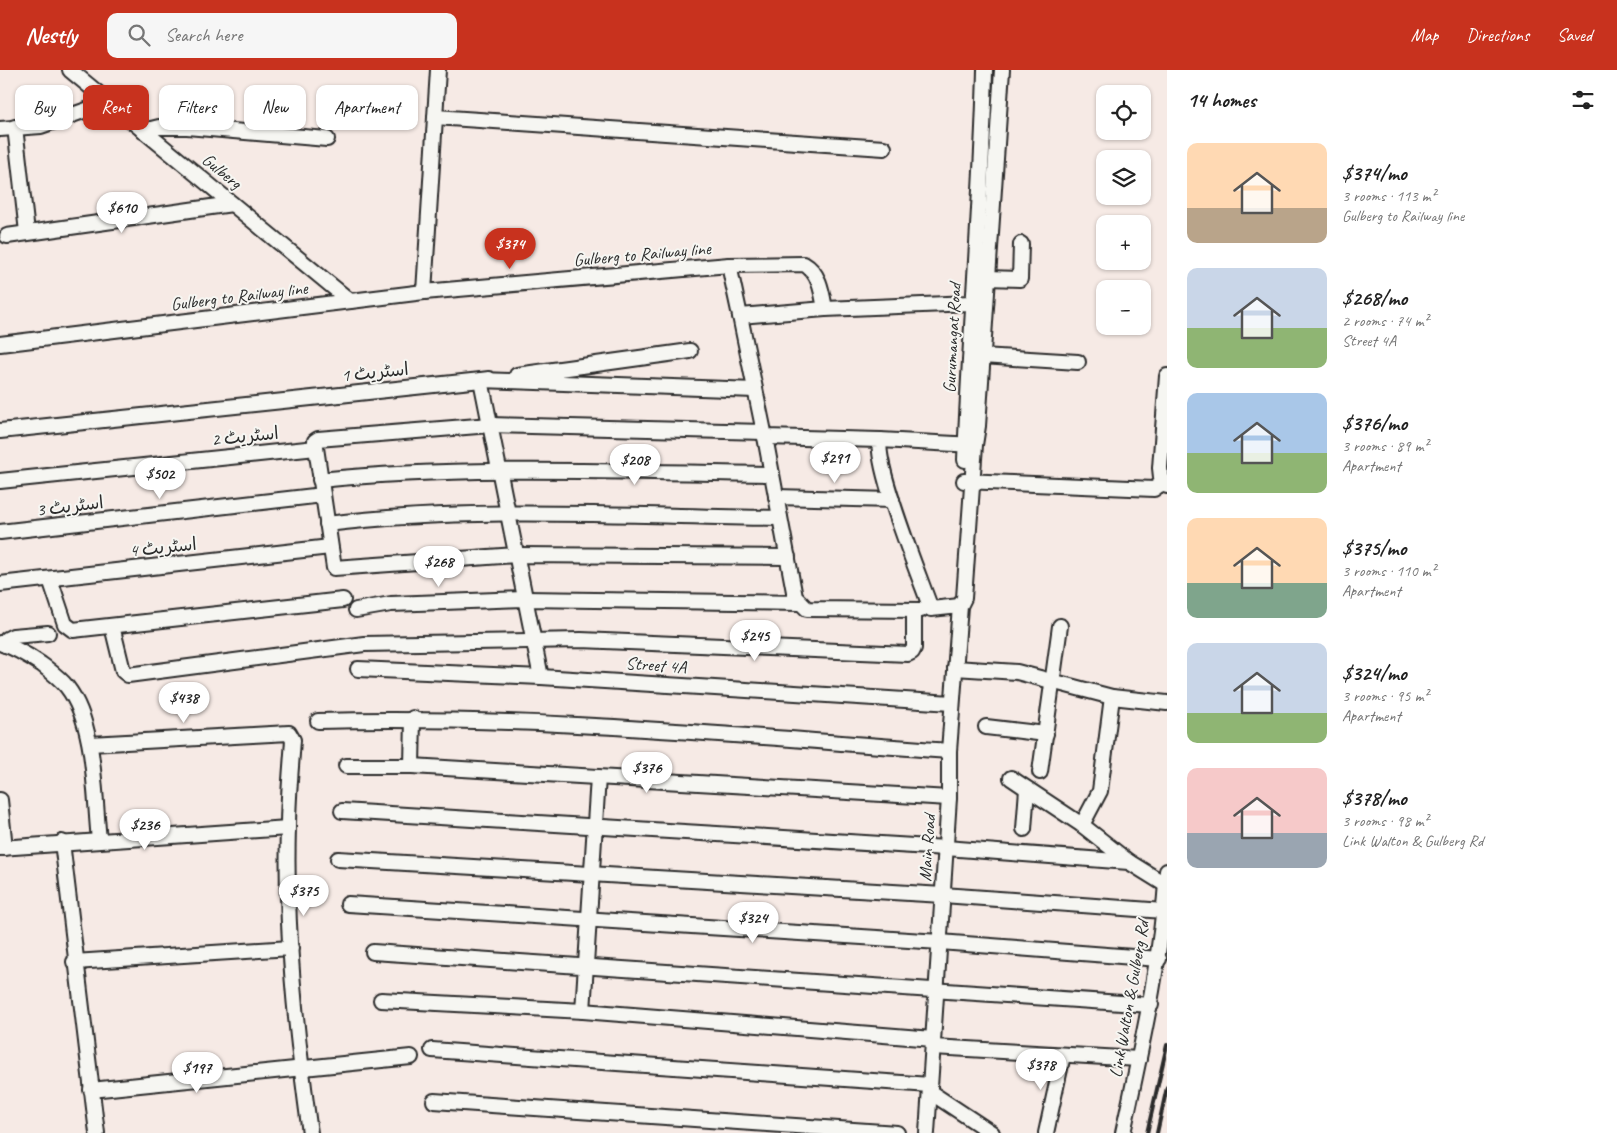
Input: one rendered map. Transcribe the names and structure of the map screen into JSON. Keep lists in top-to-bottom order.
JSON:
{
  "streets": {
    "street": [
      "Gulberg",
      "Gulberg to Railway line",
      "Gurumangat Road",
      "اسٹریٹ 1",
      "اسٹریٹ 2",
      "اسٹریٹ 3",
      "اسٹریٹ 4",
      "Street 4A",
      "Main Road",
      "Link Walton & Gulberg Rd"
    ]
  },
  "crossings": [
    ["Gulberg", "Gulberg to Railway line"],
    ["Gulberg to Railway line", "اسٹریٹ 1"],
    ["Gurumangat Road", "Main Road"],
    ["Street 4A", "Main Road"]
  ],
  "page": {
    "header": "Nestly",
    "search": "Search here",
    "nav": ["Map", "Directions", "Saved"],
    "heading": "14 homes",
    "map_buttons": ["+", "−"],
    "chip": [
      "Buy",
      "Rent",
      "Filters",
      "New",
      "Apartment"
    ],
    "list": [
      {
        "name": "$374/mo",
        "note": "3 rooms · 113 m² · Gulberg to Railway line"
      },
      {
        "name": "$268/mo",
        "note": "2 rooms · 74 m² · Street 4A"
      },
      {
        "name": "$376/mo",
        "note": "3 rooms · 89 m² · Apartment"
      },
      {
        "name": "$375/mo",
        "note": "3 rooms · 110 m² · Apartment"
      },
      {
        "name": "$324/mo",
        "note": "3 rooms · 95 m² · Apartment"
      },
      {
        "name": "$378/mo",
        "note": "3 rooms · 98 m² · Link Walton & Gulberg Rd"
      }
    ],
    "price": [
      "$610",
      "$374",
      "$291",
      "$208",
      "$502",
      "$268",
      "$245",
      "$438",
      "$376",
      "$236",
      "$375",
      "$324",
      "$378",
      "$197"
    ]
  }
}
